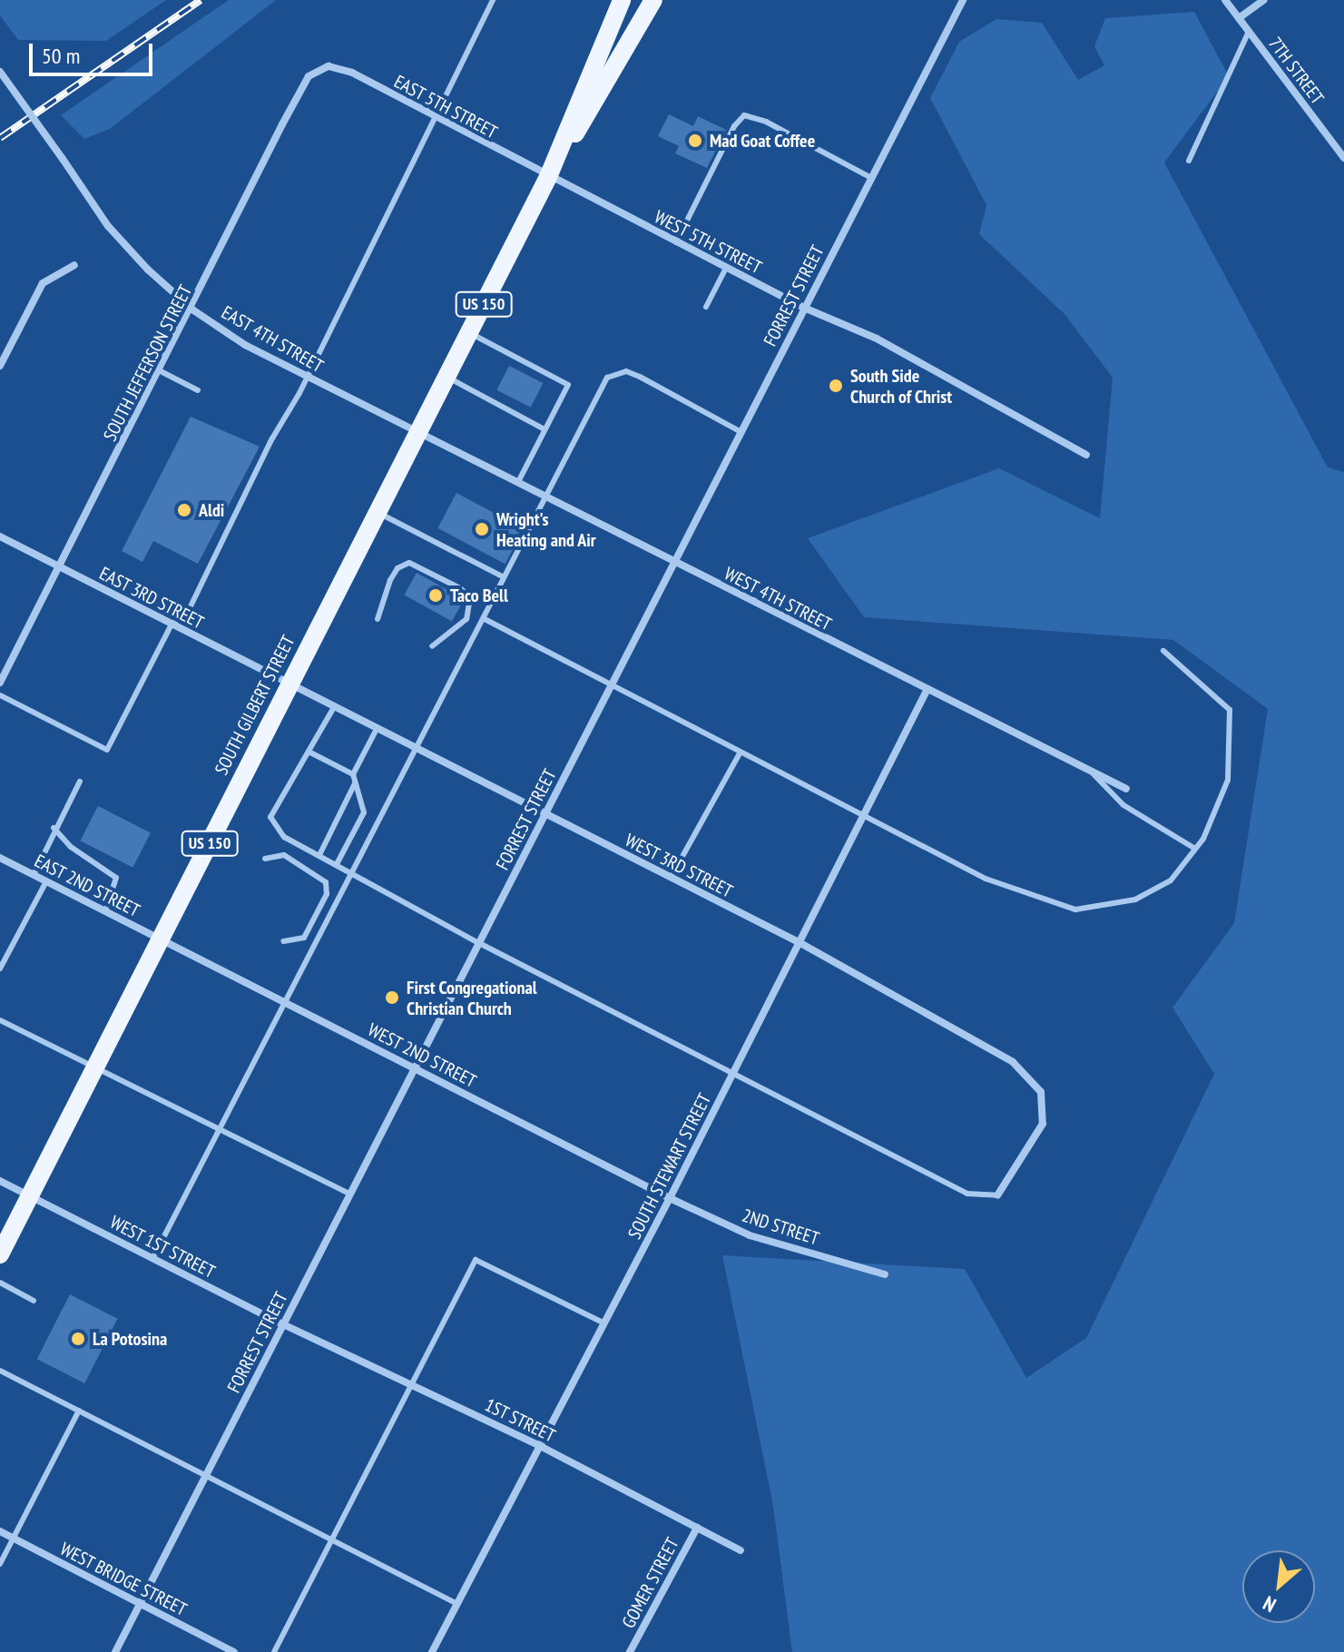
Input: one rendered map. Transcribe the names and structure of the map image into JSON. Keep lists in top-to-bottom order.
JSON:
{
  "streets": {
    "main road": ["US 150", "SOUTH GILBERT STREET"],
    "street": [
      "7TH STREET",
      "EAST 5TH STREET",
      "WEST 5TH STREET",
      "FORREST STREET",
      "EAST 4TH STREET",
      "SOUTH JEFFERSON STREET",
      "EAST 3RD STREET",
      "WEST 4TH STREET",
      "WEST 3RD STREET",
      "EAST 2ND STREET",
      "WEST 2ND STREET",
      "SOUTH STEWART STREET",
      "2ND STREET",
      "WEST 1ST STREET",
      "1ST STREET",
      "WEST BRIDGE STREET",
      "GOMER STREET"
    ]
  },
  "crossings": [
    ["EAST 5TH STREET", "WEST 5TH STREET"],
    ["EAST 5TH STREET", "SOUTH JEFFERSON STREET"],
    ["EAST 5TH STREET", "SOUTH GILBERT STREET"],
    ["WEST 5TH STREET", "FORREST STREET"],
    ["WEST 5TH STREET", "SOUTH GILBERT STREET"],
    ["FORREST STREET", "WEST 4TH STREET"],
    ["FORREST STREET", "WEST 3RD STREET"],
    ["FORREST STREET", "WEST 2ND STREET"],
    ["FORREST STREET", "WEST 1ST STREET"],
    ["FORREST STREET", "1ST STREET"],
    ["FORREST STREET", "WEST BRIDGE STREET"],
    ["EAST 4TH STREET", "SOUTH JEFFERSON STREET"],
    ["EAST 4TH STREET", "WEST 4TH STREET"],
    ["EAST 4TH STREET", "SOUTH GILBERT STREET"],
    ["SOUTH JEFFERSON STREET", "EAST 3RD STREET"],
    ["EAST 3RD STREET", "SOUTH GILBERT STREET"],
    ["EAST 3RD STREET", "WEST 3RD STREET"],
    ["WEST 4TH STREET", "SOUTH GILBERT STREET"],
    ["WEST 4TH STREET", "SOUTH STEWART STREET"],
    ["SOUTH GILBERT STREET", "WEST 3RD STREET"],
    ["SOUTH GILBERT STREET", "EAST 2ND STREET"],
    ["SOUTH GILBERT STREET", "WEST 2ND STREET"],
    ["SOUTH GILBERT STREET", "WEST 1ST STREET"],
    ["WEST 3RD STREET", "SOUTH STEWART STREET"],
    ["EAST 2ND STREET", "WEST 2ND STREET"],
    ["WEST 2ND STREET", "SOUTH STEWART STREET"],
    ["WEST 2ND STREET", "2ND STREET"],
    ["SOUTH STEWART STREET", "2ND STREET"],
    ["SOUTH STEWART STREET", "1ST STREET"],
    ["WEST 1ST STREET", "1ST STREET"],
    ["1ST STREET", "GOMER STREET"]
  ],
  "places": [
    "Mad Goat Coffee",
    "South Side Church of Christ",
    "Aldi",
    "Wright's Heating and Air",
    "Taco Bell",
    "First Congregational Christian Church",
    "La Potosina"
  ],
  "scale_bar": "50 m",
  "north": "bottom left"
}
